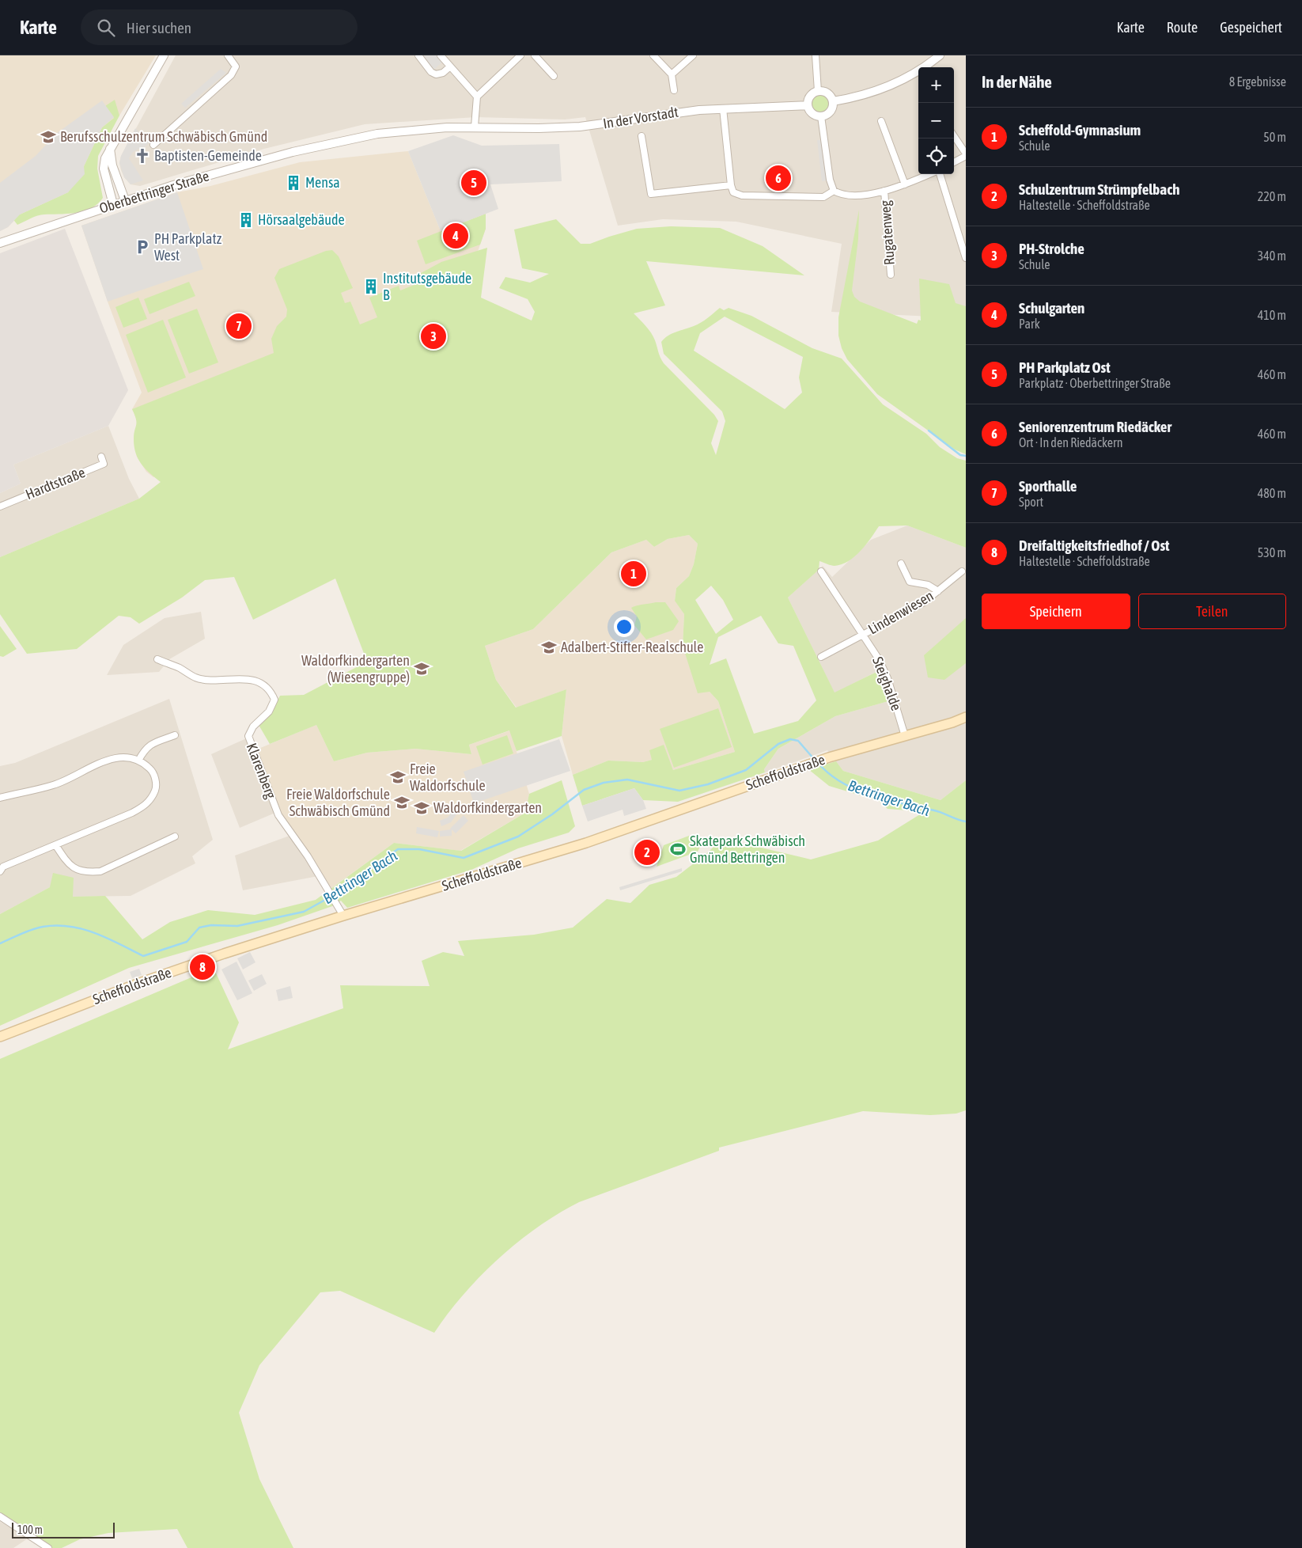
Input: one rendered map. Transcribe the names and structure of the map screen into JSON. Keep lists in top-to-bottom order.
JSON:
{
  "streets": {
    "main road": ["Scheffoldstraße"],
    "street": [
      "In der Vorstadt",
      "Oberbettringer Straße",
      "Rugatenweg",
      "Hardtstraße",
      "Lindenwiesen",
      "Steighalde",
      "Klarenberg"
    ]
  },
  "crossings": [
    ["In der Vorstadt", "Oberbettringer Straße"],
    ["Lindenwiesen", "Steighalde"],
    ["Steighalde", "Scheffoldstraße"],
    ["Klarenberg", "Scheffoldstraße"]
  ],
  "water": ["Bettringer Bach"],
  "places": {
    "school or university": [
      "Berufsschulzentrum Schwäbisch Gmünd",
      "Adalbert-Stifter-Realschule",
      "Waldorfkindergarten (Wiesengruppe)",
      "Freie Waldorfschule",
      "Freie Waldorfschule Schwäbisch Gmünd",
      "Waldorfkindergarten"
    ],
    "church": ["Baptisten-Gemeinde"],
    "building": ["Mensa", "Hörsaalgebäude", "Institutsgebäude B"],
    "parking": ["PH Parkplatz West"],
    "sports": ["Skatepark Schwäbisch Gmünd Bettringen"]
  },
  "scale_bar": "100 m",
  "page": {
    "header": "Karte",
    "search": "Hier suchen",
    "nav": ["Karte", "Route", "Gespeichert"],
    "heading": ["In der Nähe", "8 Ergebnisse"],
    "map_buttons": ["+", "−"],
    "list": [
      {
        "mark": "1",
        "name": "Scheffold-Gymnasium",
        "note": "Schule",
        "value": "50 m"
      },
      {
        "mark": "2",
        "name": "Schulzentrum Strümpfelbach",
        "note": "Haltestelle · Scheffoldstraße",
        "value": "220 m"
      },
      {
        "mark": "3",
        "name": "PH-Strolche",
        "note": "Schule",
        "value": "340 m"
      },
      {
        "mark": "4",
        "name": "Schulgarten",
        "note": "Park",
        "value": "410 m"
      },
      {
        "mark": "5",
        "name": "PH Parkplatz Ost",
        "note": "Parkplatz · Oberbettringer Straße",
        "value": "460 m"
      },
      {
        "mark": "6",
        "name": "Seniorenzentrum Riedäcker",
        "note": "Ort · In den Riedäckern",
        "value": "460 m"
      },
      {
        "mark": "7",
        "name": "Sporthalle",
        "note": "Sport",
        "value": "480 m"
      },
      {
        "mark": "8",
        "name": "Dreifaltigkeitsfriedhof / Ost",
        "note": "Haltestelle · Scheffoldstraße",
        "value": "530 m"
      }
    ],
    "pins": [
      "6",
      "5",
      "4",
      "7",
      "3",
      "1",
      "2",
      "8"
    ],
    "buttons": ["Speichern", "Teilen"],
    "scale": "100 m"
  }
}
